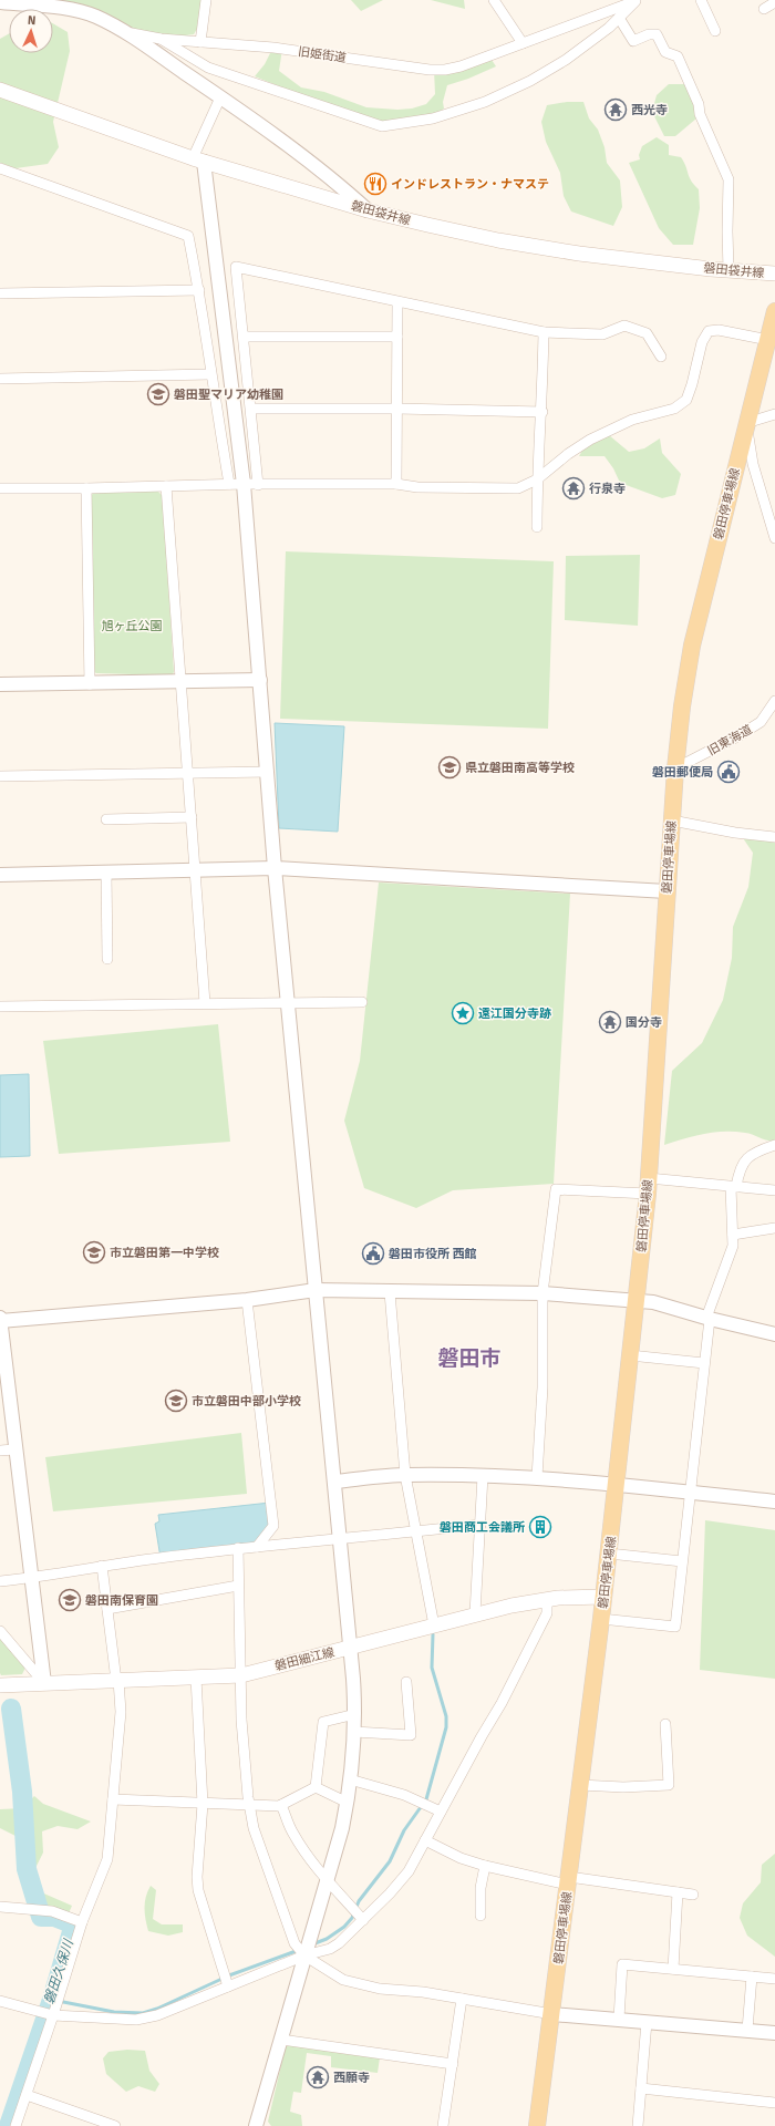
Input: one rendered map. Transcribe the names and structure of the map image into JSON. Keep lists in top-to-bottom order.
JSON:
{
  "streets": {
    "main road": ["磐田袋井線", "磐田停車場線", "磐田細江線"],
    "street": ["旧姫街道", "旧東海道"]
  },
  "crossings": [
    ["磐田停車場線", "旧東海道"],
    ["磐田停車場線", "磐田細江線"]
  ],
  "districts": ["磐田市"],
  "water": ["磐田久保川"],
  "parks": ["旭ヶ丘公園"],
  "places": {
    "temple": [
      "西光寺",
      "行泉寺",
      "国分寺",
      "西願寺"
    ],
    "restaurant": ["インドレストラン・ナマステ"],
    "school or university": [
      "磐田聖マリア幼稚園",
      "県立磐田南高等学校",
      "市立磐田第一中学校",
      "市立磐田中部小学校",
      "磐田南保育園"
    ],
    "public building": ["磐田郵便局", "磐田市役所 西館"],
    "place": ["遠江国分寺跡"],
    "building": ["磐田商工会議所"]
  },
  "north": "top"
}
